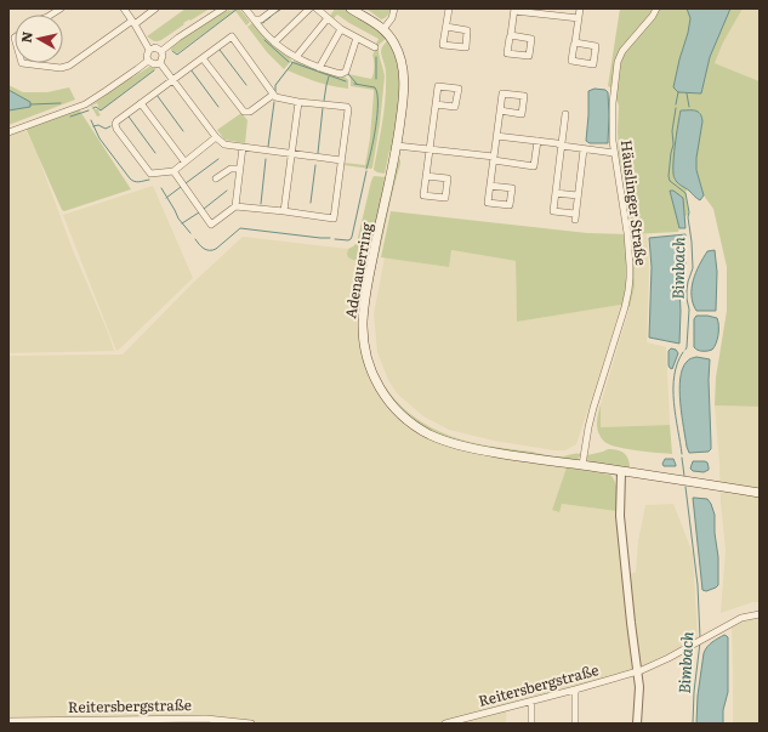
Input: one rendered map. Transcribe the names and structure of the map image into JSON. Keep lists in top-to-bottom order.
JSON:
{
  "streets": {
    "main road": ["Adenauerring"],
    "street": ["Häuslinger Straße", "Reitersbergstraße"]
  },
  "crossings": [
    ["Häuslinger Straße", "Adenauerring"]
  ],
  "water": ["Bimbach"],
  "north": "left"
}
